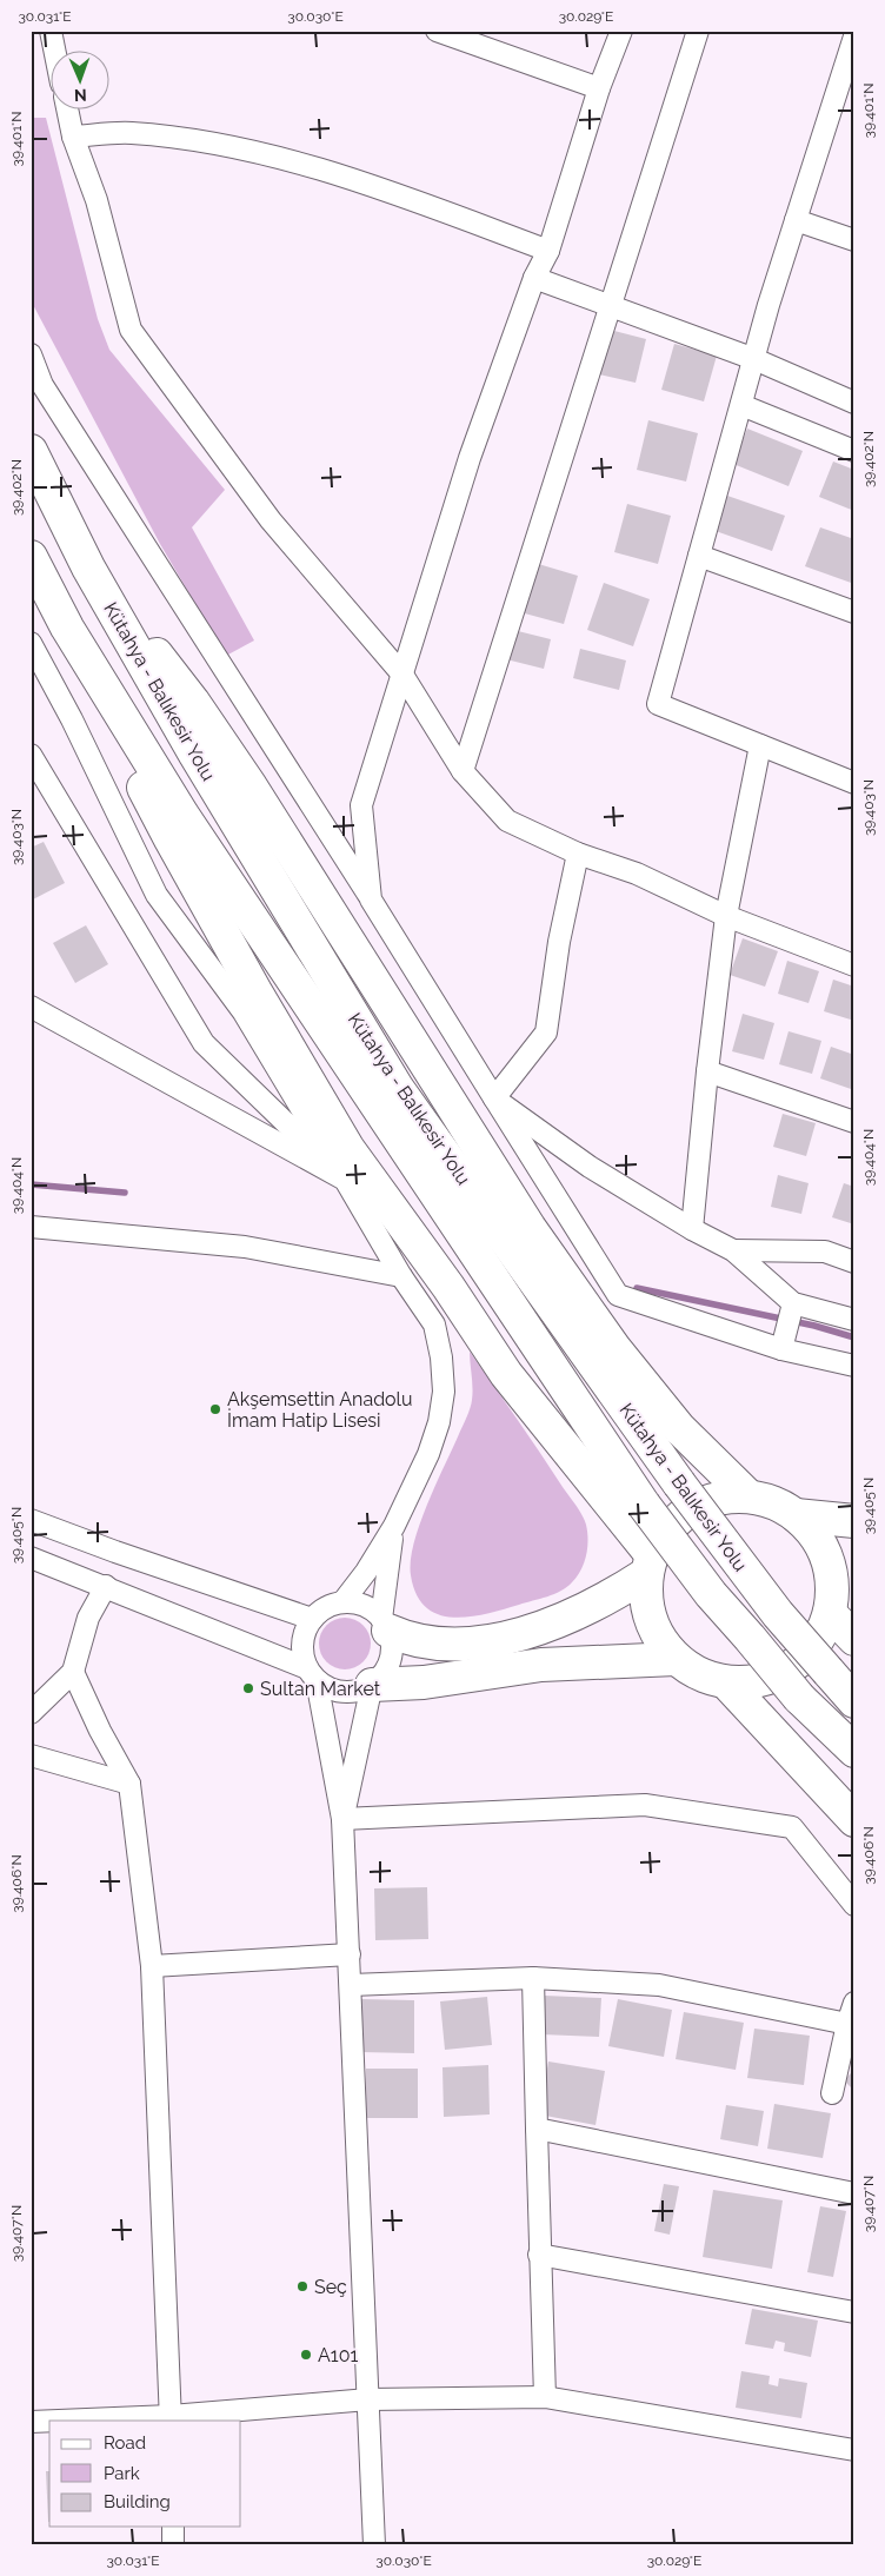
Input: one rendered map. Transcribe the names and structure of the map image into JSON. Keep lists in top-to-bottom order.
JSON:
{
  "streets": {
    "highway": ["Kütahya - Balıkesir Yolu"]
  },
  "places": [
    "Akşemsettin Anadolu İmam Hatip Lisesi",
    "Sultan Market",
    "Seç",
    "A101"
  ],
  "legend": ["Road", "Park", "Building"],
  "north": "bottom",
  "coordinates": [
    "30.031°E",
    "30.030°E",
    "30.029°E",
    "39.401°N",
    "39.402°N",
    "39.403°N",
    "39.404°N",
    "39.405°N",
    "39.406°N",
    "39.407°N"
  ]
}
